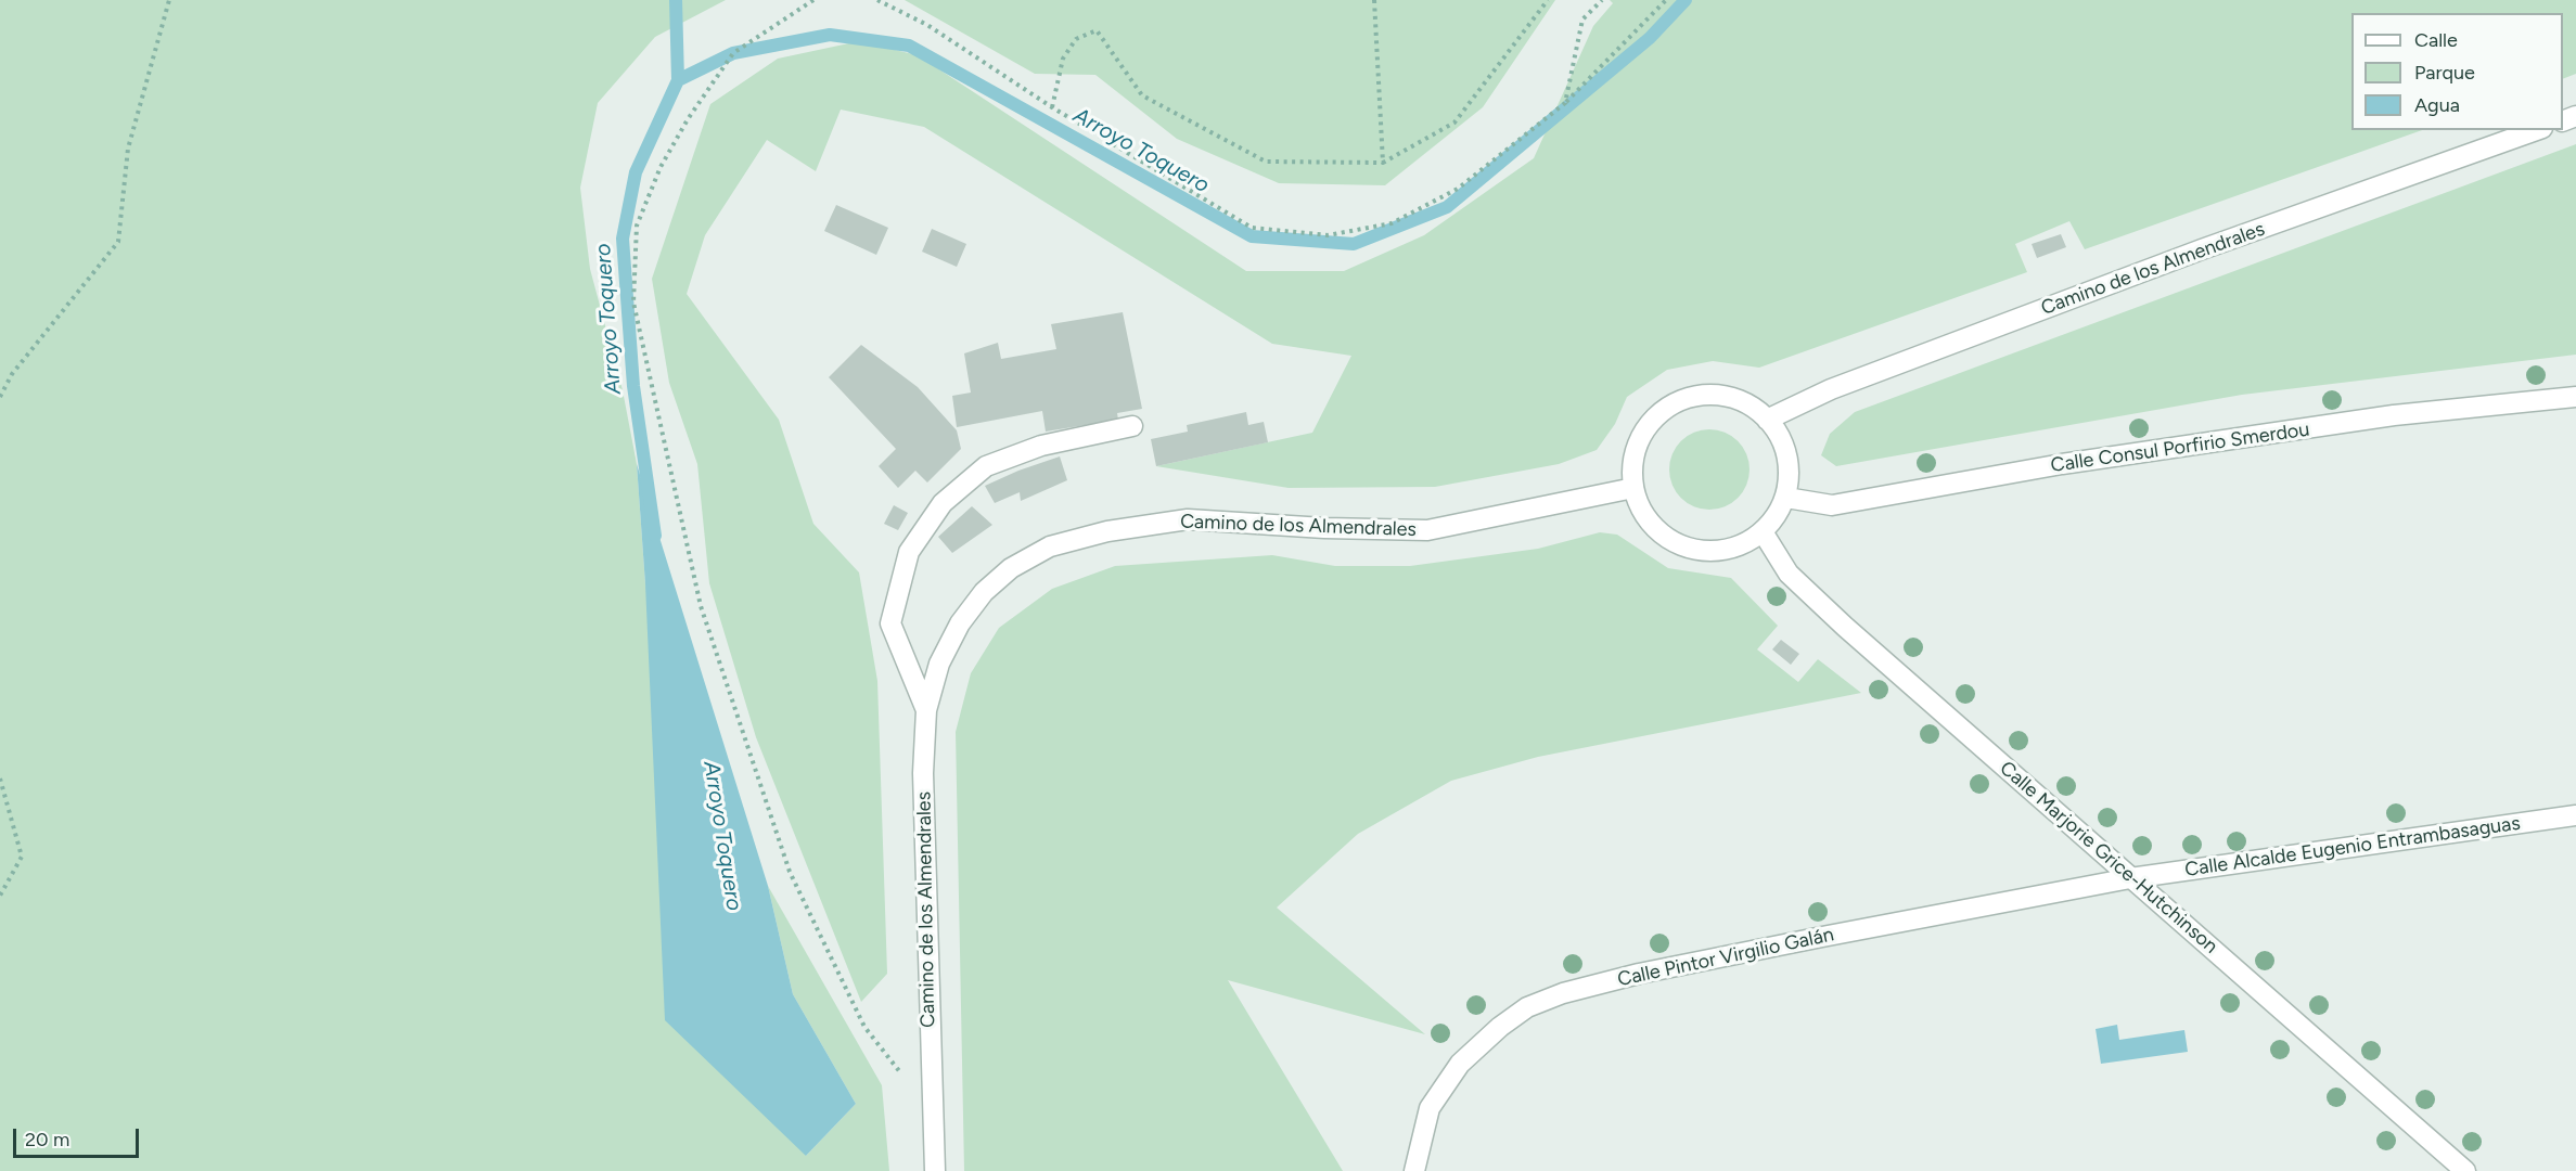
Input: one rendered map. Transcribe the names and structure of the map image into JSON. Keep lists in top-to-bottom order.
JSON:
{
  "streets": {
    "street": [
      "Camino de los Almendrales",
      "Calle Consul Porfirio Smerdou",
      "Calle Alcalde Eugenio Entrambasaguas",
      "Calle Marjorie Grice-Hutchinson",
      "Calle Pintor Virgilio Galán"
    ]
  },
  "crossings": [
    ["Camino de los Almendrales", "Calle Consul Porfirio Smerdou"],
    ["Camino de los Almendrales", "Calle Marjorie Grice-Hutchinson"],
    ["Calle Consul Porfirio Smerdou", "Calle Marjorie Grice-Hutchinson"],
    ["Calle Alcalde Eugenio Entrambasaguas", "Calle Marjorie Grice-Hutchinson"],
    ["Calle Alcalde Eugenio Entrambasaguas", "Calle Pintor Virgilio Galán"],
    ["Calle Marjorie Grice-Hutchinson", "Calle Pintor Virgilio Galán"]
  ],
  "water": ["Arroyo Toquero"],
  "legend": ["Calle", "Parque", "Agua"],
  "scale_bar": "20 m"
}
